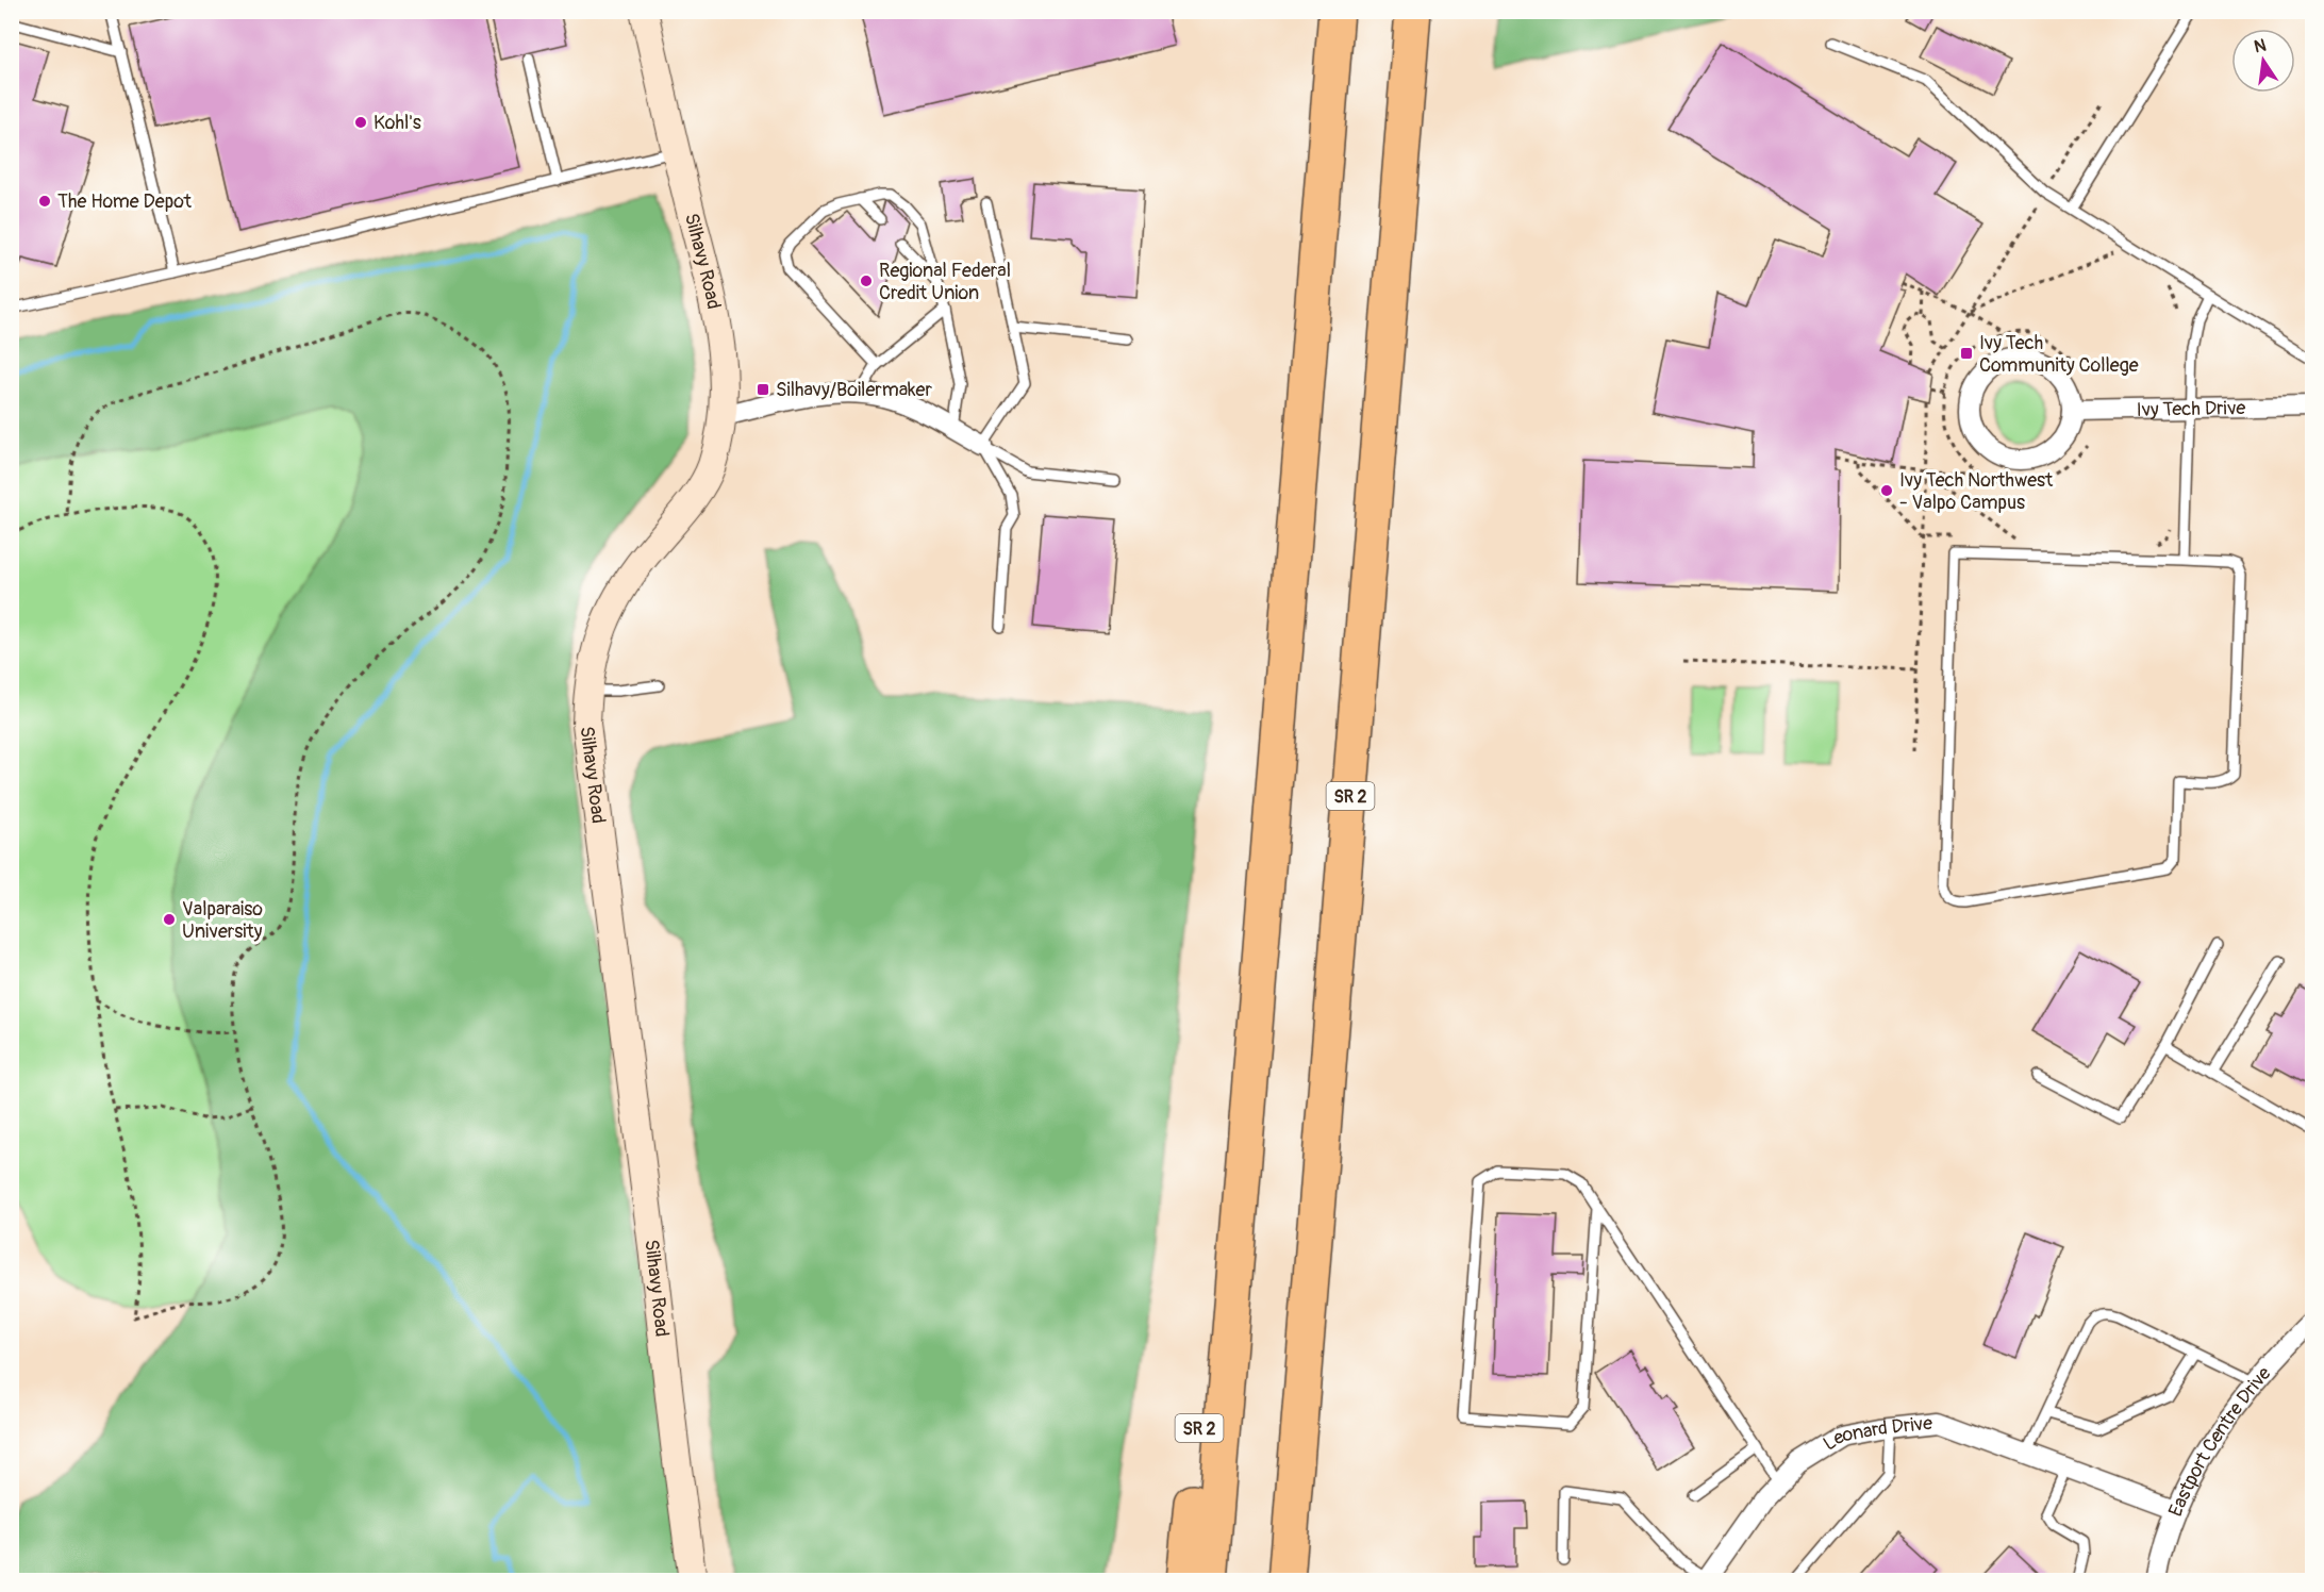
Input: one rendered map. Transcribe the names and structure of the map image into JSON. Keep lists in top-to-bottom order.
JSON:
{
  "streets": {
    "highway": ["SR 2"],
    "street": [
      "Silhavy Road",
      "Ivy Tech Drive",
      "Leonard Drive",
      "Eastport Centre Drive"
    ]
  },
  "crossings": [
    ["Leonard Drive", "Eastport Centre Drive"]
  ],
  "places": {
    "other": [
      "Kohl's",
      "The Home Depot",
      "Regional Federal Credit Union",
      "Ivy Tech Northwest - Valpo Campus",
      "Valparaiso University"
    ],
    "transit": ["Ivy Tech Community College", "Silhavy/Boilermaker"]
  },
  "north": "top"
}
